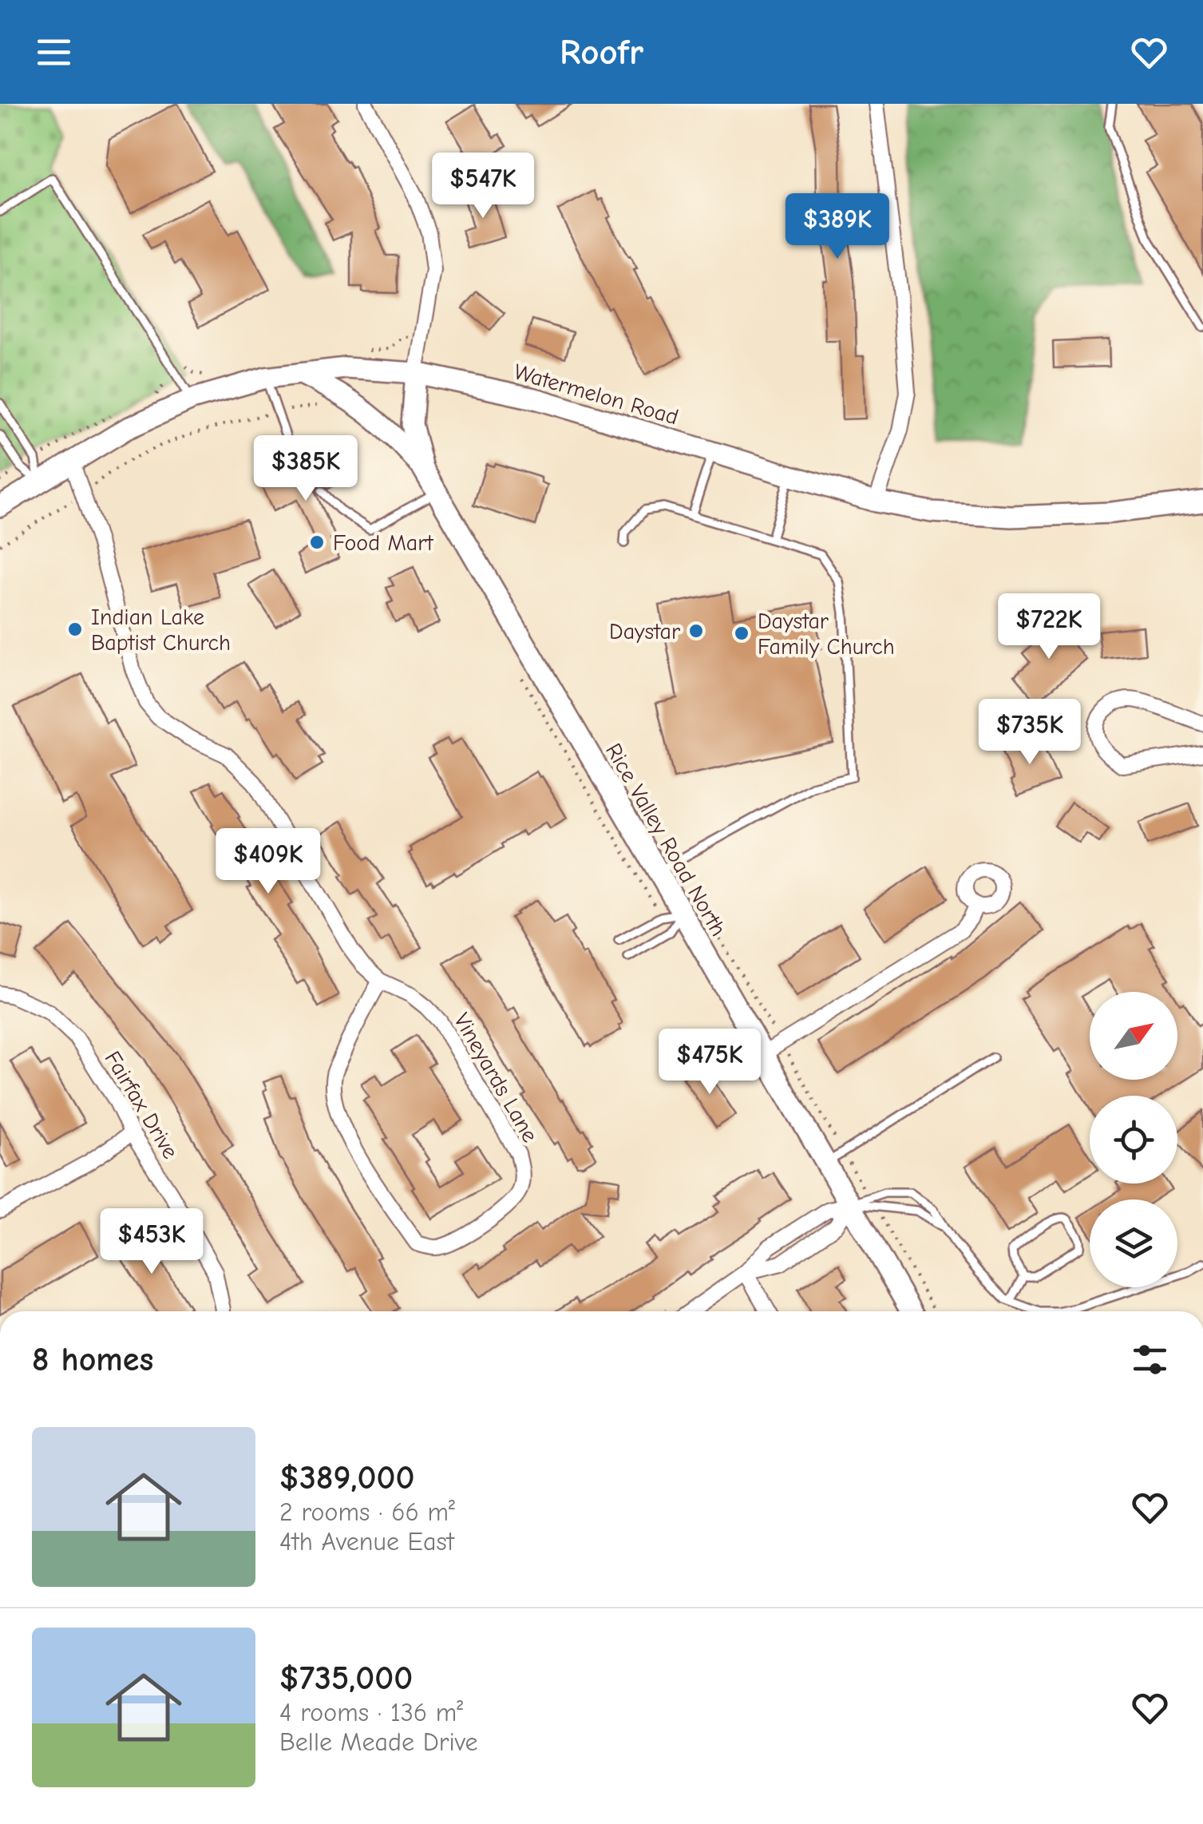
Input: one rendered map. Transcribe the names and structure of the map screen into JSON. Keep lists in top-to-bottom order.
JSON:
{
  "streets": {
    "main road": ["Watermelon Road", "Rice Valley Road North"],
    "street": ["Vineyards Lane", "Fairfax Drive"]
  },
  "crossings": [
    ["Watermelon Road", "Rice Valley Road North"],
    ["Watermelon Road", "Vineyards Lane"]
  ],
  "places": [
    "Food Mart",
    "Indian Lake Baptist Church",
    "Daystar",
    "Daystar Family Church"
  ],
  "north": "top right",
  "page": {
    "header": "Roofr",
    "price": [
      "$547K",
      "$389K",
      "$385K",
      "$722K",
      "$735K",
      "$409K",
      "$475K",
      "$453K"
    ],
    "heading": "8 homes",
    "list": [
      {
        "name": "$389,000",
        "note": "2 rooms · 66 m² · 4th Avenue East"
      },
      {
        "name": "$735,000",
        "note": "4 rooms · 136 m² · Belle Meade Drive"
      }
    ]
  }
}
